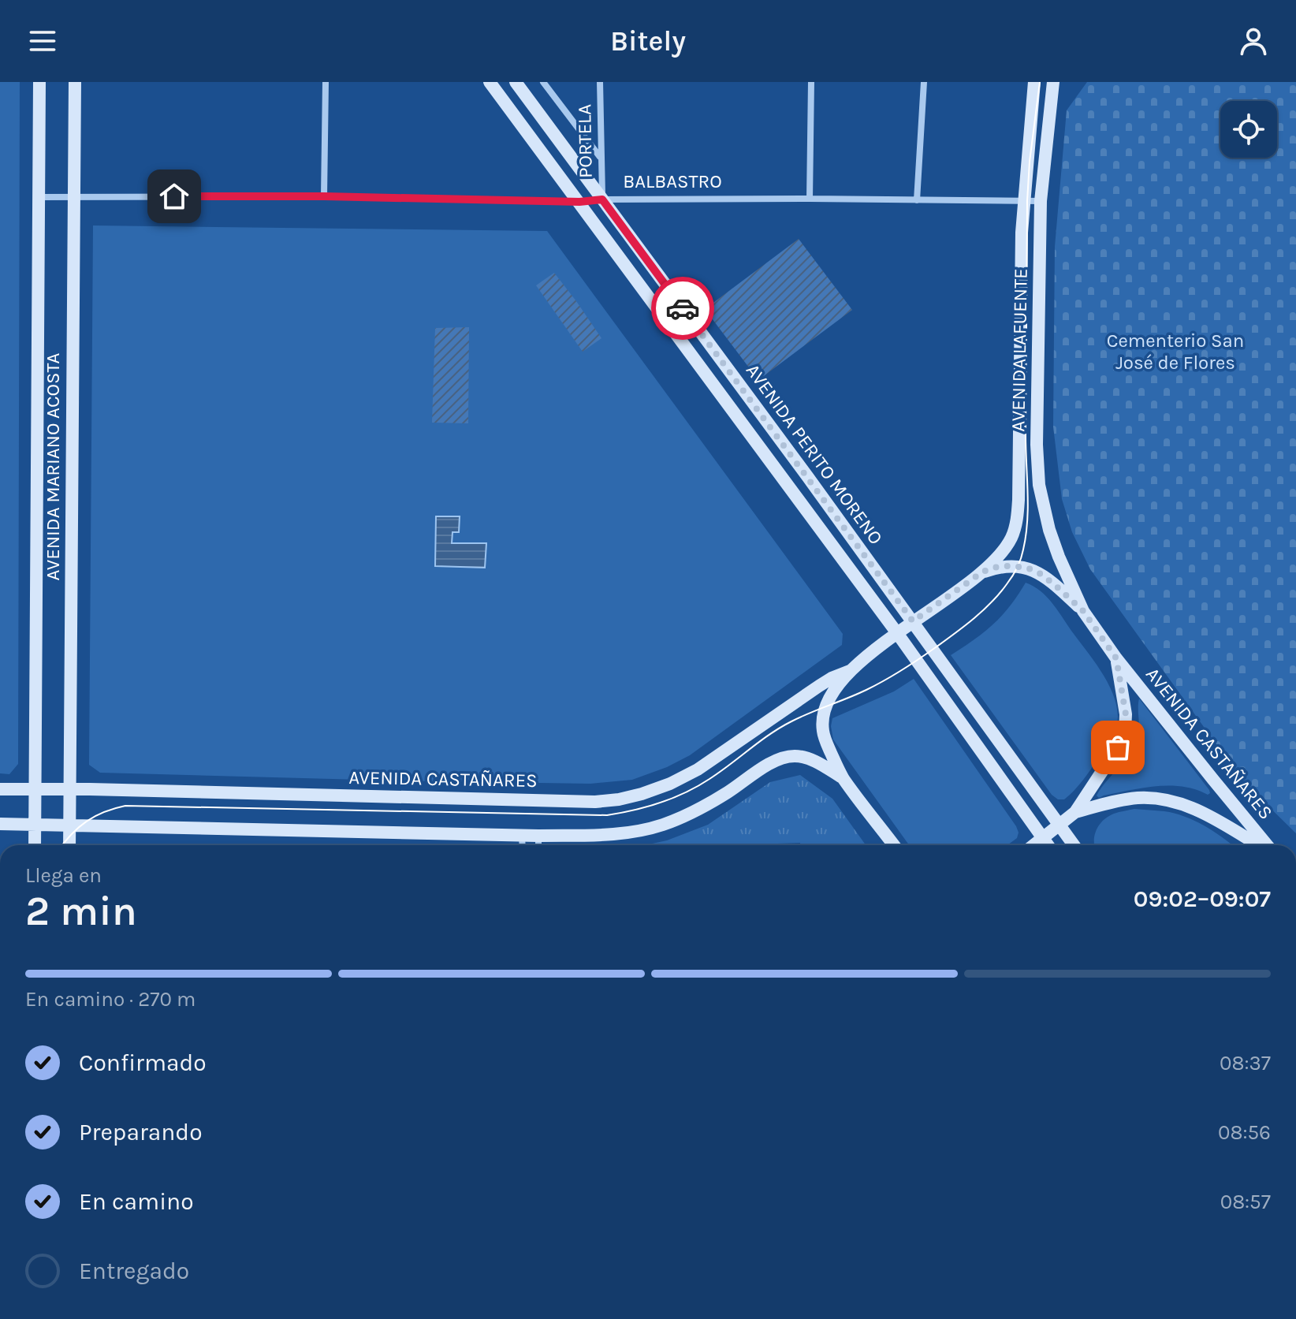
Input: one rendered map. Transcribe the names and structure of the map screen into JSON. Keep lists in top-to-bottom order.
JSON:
{
  "streets": {
    "main road": [
      "AVENIDA LAFUENTE",
      "AVENIDA PERITO MORENO",
      "AVENIDA MARIANO ACOSTA",
      "AVENIDA CASTAÑARES"
    ],
    "street": ["PORTELA", "BALBASTRO"]
  },
  "crossings": [
    ["PORTELA", "BALBASTRO"],
    ["PORTELA", "AVENIDA PERITO MORENO"],
    ["BALBASTRO", "AVENIDA LAFUENTE"],
    ["BALBASTRO", "AVENIDA PERITO MORENO"],
    ["BALBASTRO", "AVENIDA MARIANO ACOSTA"],
    ["AVENIDA LAFUENTE", "AVENIDA PERITO MORENO"],
    ["AVENIDA LAFUENTE", "AVENIDA CASTAÑARES"],
    ["AVENIDA MARIANO ACOSTA", "AVENIDA CASTAÑARES"]
  ],
  "parks": ["Cementerio San José de Flores"],
  "page": {
    "header": "Bitely",
    "heading": ["2 min", "Llega en", "09:02–09:07"],
    "bar": "En camino · 270 m",
    "list": [
      ["Confirmado", "08:37"],
      ["Preparando", "08:56"],
      ["En camino", "08:57"],
      "Entregado"
    ]
  }
}
